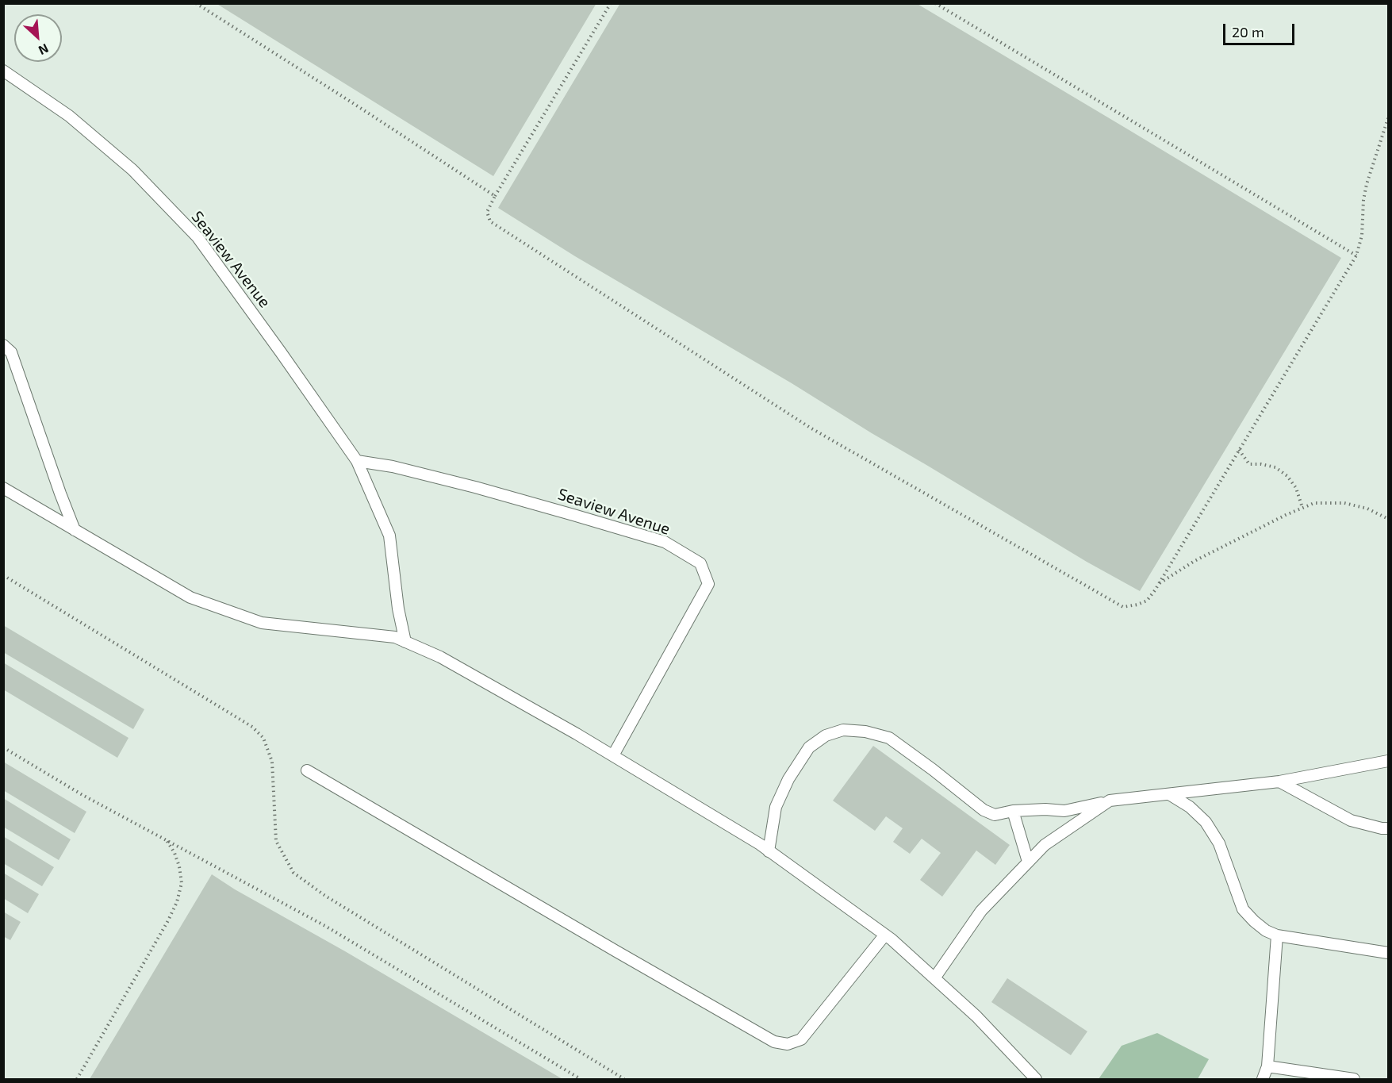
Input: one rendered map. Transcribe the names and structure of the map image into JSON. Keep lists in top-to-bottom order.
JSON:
{
  "streets": {
    "lane": ["Seaview Avenue"]
  },
  "scale_bar": "20 m",
  "north": "bottom right"
}
